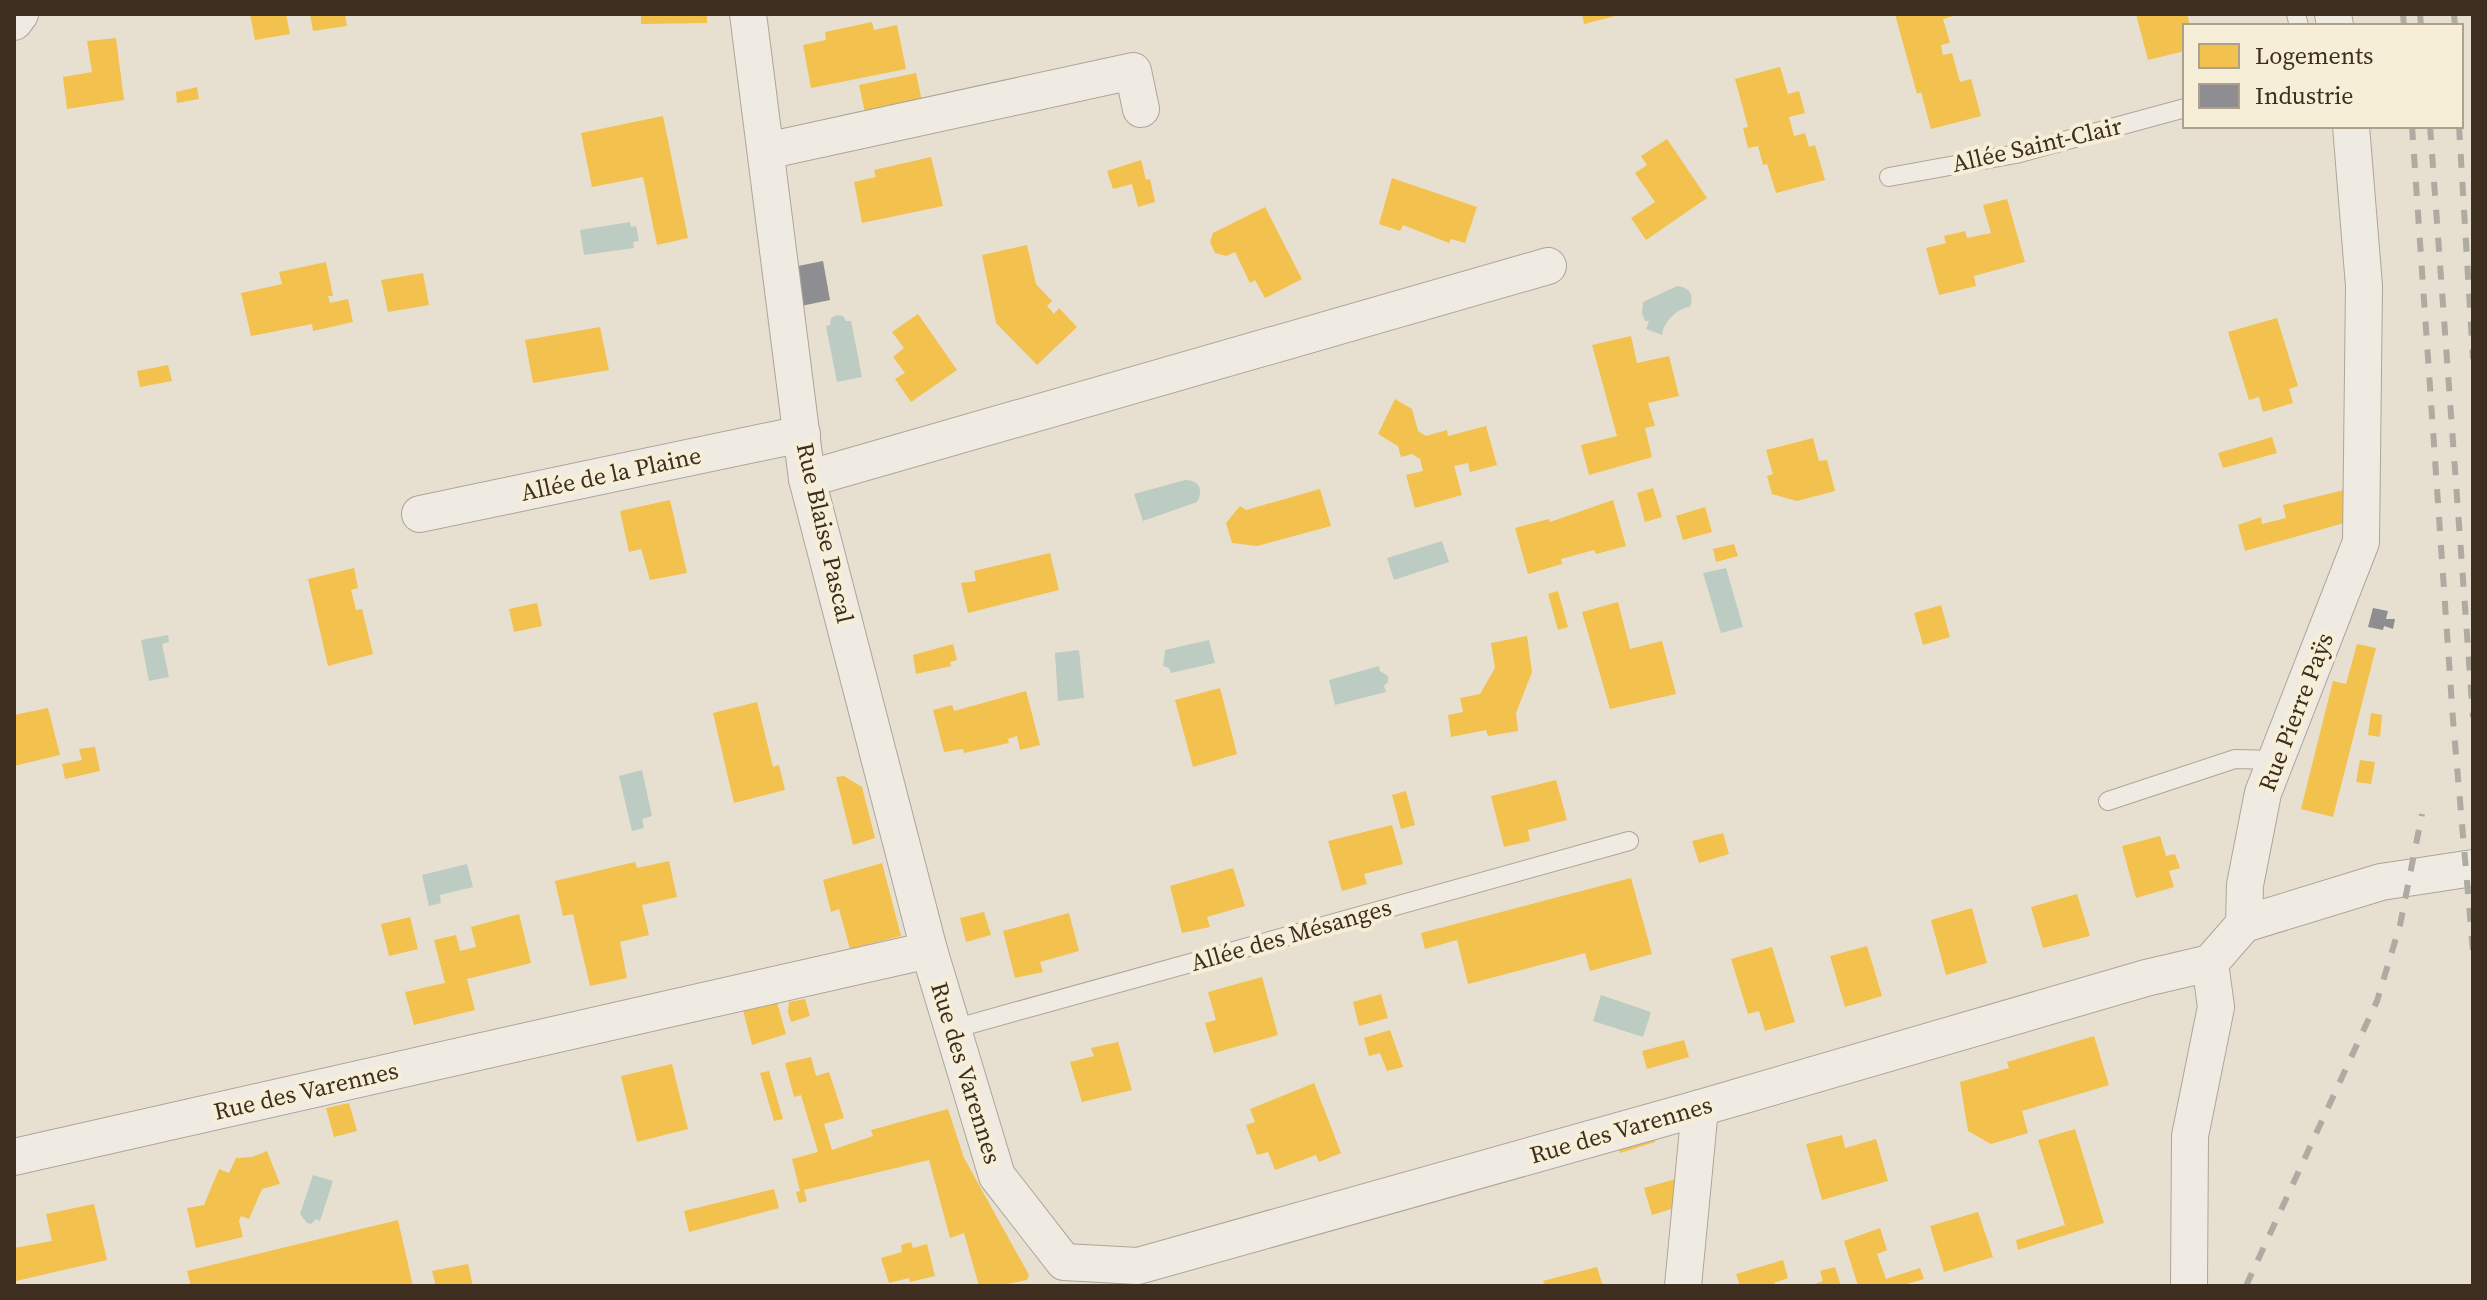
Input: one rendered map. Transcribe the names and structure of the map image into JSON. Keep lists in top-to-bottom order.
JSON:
{
  "streets": {
    "street": [
      "Allée de la Plaine",
      "Rue Blaise Pascal",
      "Rue Pierre Paÿs",
      "Rue des Varennes"
    ],
    "lane": ["Allée Saint-Clair", "Allée des Mésanges"]
  },
  "crossings": [
    ["Allée de la Plaine", "Rue Blaise Pascal"],
    ["Rue Blaise Pascal", "Rue des Varennes"],
    ["Allée des Mésanges", "Rue des Varennes"]
  ],
  "legend": ["Logements", "Industrie"]
}
